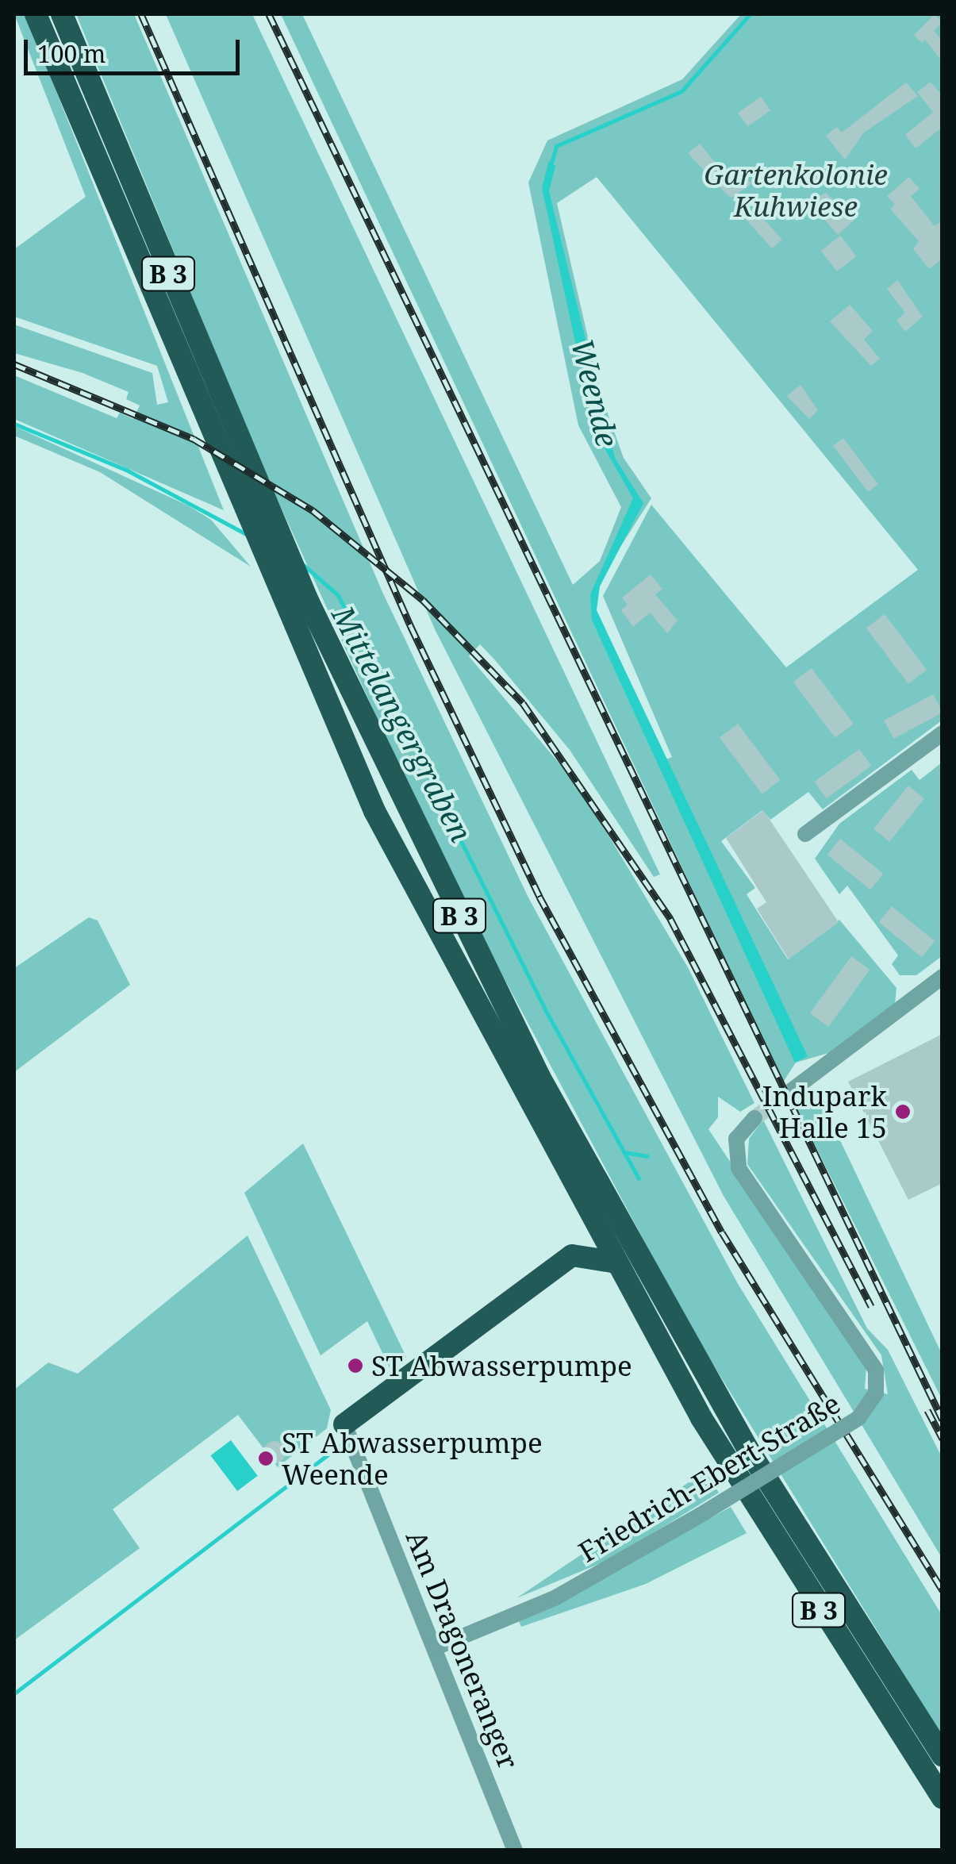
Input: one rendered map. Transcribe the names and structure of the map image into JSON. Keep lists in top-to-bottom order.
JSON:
{
  "streets": {
    "highway": ["B 3"],
    "street": ["Friedrich-Ebert-Straße", "Am Dragoneranger"]
  },
  "crossings": [
    ["Friedrich-Ebert-Straße", "Am Dragoneranger"]
  ],
  "water": ["Weende", "Mittelangergraben"],
  "parks": ["Gartenkolonie Kuhwiese"],
  "places": ["Indupark Halle 15", "ST Abwasserpumpe", "ST Abwasserpumpe Weende"],
  "scale_bar": "100 m"
}
